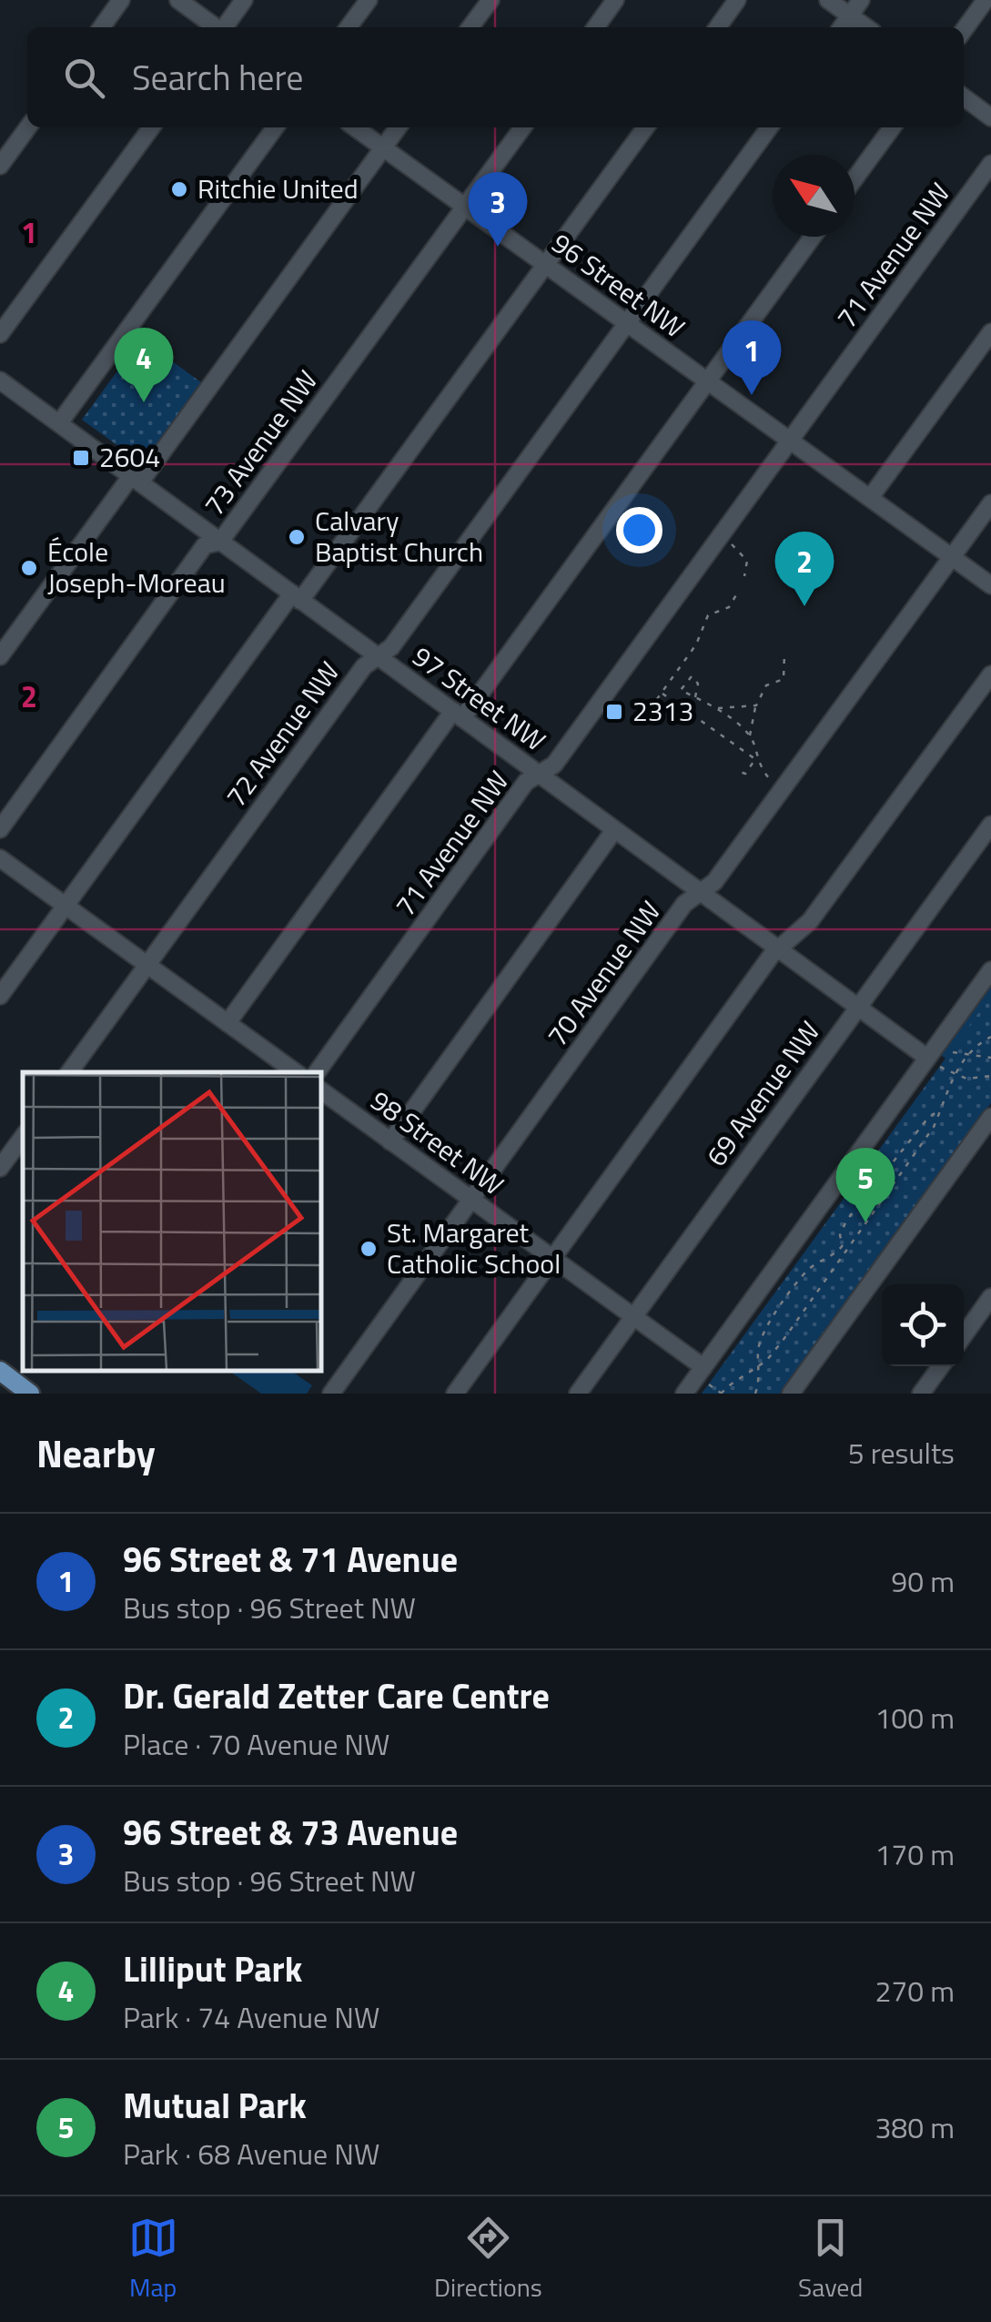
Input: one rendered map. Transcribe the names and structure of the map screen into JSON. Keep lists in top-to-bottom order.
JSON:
{
  "streets": {
    "street": [
      "71 Avenue NW",
      "96 Street NW",
      "73 Avenue NW",
      "97 Street NW",
      "72 Avenue NW",
      "70 Avenue NW",
      "69 Avenue NW",
      "98 Street NW"
    ]
  },
  "crossings": [
    ["71 Avenue NW", "96 Street NW"],
    ["71 Avenue NW", "97 Street NW"],
    ["96 Street NW", "73 Avenue NW"],
    ["96 Street NW", "72 Avenue NW"],
    ["96 Street NW", "70 Avenue NW"],
    ["73 Avenue NW", "97 Street NW"],
    ["97 Street NW", "72 Avenue NW"],
    ["97 Street NW", "70 Avenue NW"],
    ["97 Street NW", "69 Avenue NW"],
    ["70 Avenue NW", "98 Street NW"],
    ["69 Avenue NW", "98 Street NW"]
  ],
  "places": {
    "other": [
      "Ritchie United",
      "Calvary Baptist Church",
      "École Joseph-Moreau",
      "St. Margaret Catholic School"
    ],
    "transit": ["2604", "2313"]
  },
  "north": "top left",
  "page": {
    "search": "Search here",
    "pins": [
      "3",
      "1",
      "4",
      "2",
      "5"
    ],
    "heading": ["Nearby", "5 results"],
    "list": [
      {
        "mark": "1",
        "name": "96 Street & 71 Avenue",
        "note": "Bus stop · 96 Street NW",
        "value": "90 m"
      },
      {
        "mark": "2",
        "name": "Dr. Gerald Zetter Care Centre",
        "note": "Place · 70 Avenue NW",
        "value": "100 m"
      },
      {
        "mark": "3",
        "name": "96 Street & 73 Avenue",
        "note": "Bus stop · 96 Street NW",
        "value": "170 m"
      },
      {
        "mark": "4",
        "name": "Lilliput Park",
        "note": "Park · 74 Avenue NW",
        "value": "270 m"
      },
      {
        "mark": "5",
        "name": "Mutual Park",
        "note": "Park · 68 Avenue NW",
        "value": "380 m"
      }
    ],
    "nav": ["Map", "Directions", "Saved"]
  },
  "grid": {
    "rows": ["1", "2"]
  }
}
